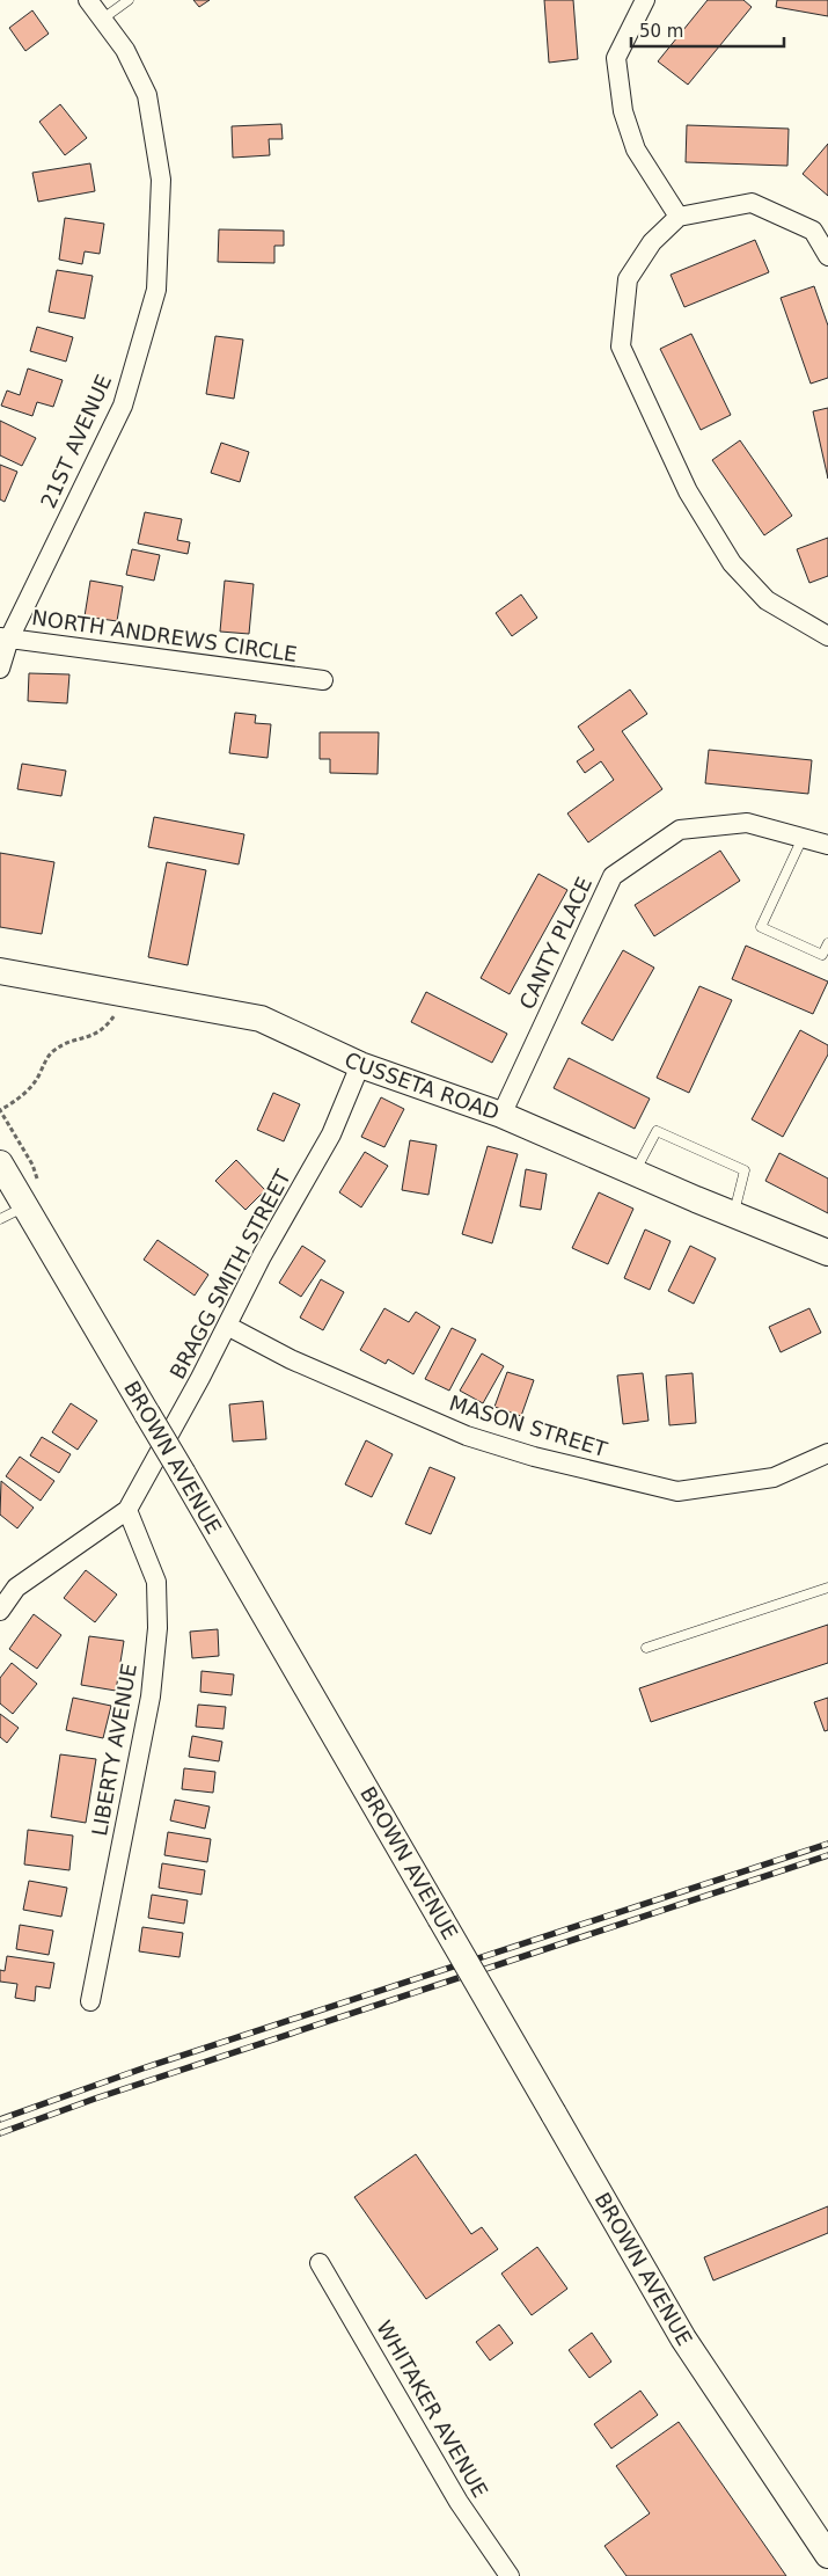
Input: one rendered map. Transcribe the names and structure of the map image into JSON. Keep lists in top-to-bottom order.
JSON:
{
  "streets": {
    "street": [
      "21ST AVENUE",
      "NORTH ANDREWS CIRCLE",
      "CANTY PLACE",
      "CUSSETA ROAD",
      "BRAGG SMITH STREET",
      "MASON STREET",
      "BROWN AVENUE",
      "LIBERTY AVENUE",
      "WHITAKER AVENUE"
    ]
  },
  "crossings": [
    ["21ST AVENUE", "NORTH ANDREWS CIRCLE"],
    ["CANTY PLACE", "CUSSETA ROAD"],
    ["CUSSETA ROAD", "BRAGG SMITH STREET"],
    ["BRAGG SMITH STREET", "MASON STREET"],
    ["BRAGG SMITH STREET", "LIBERTY AVENUE"]
  ],
  "scale_bar": "50 m"
}
